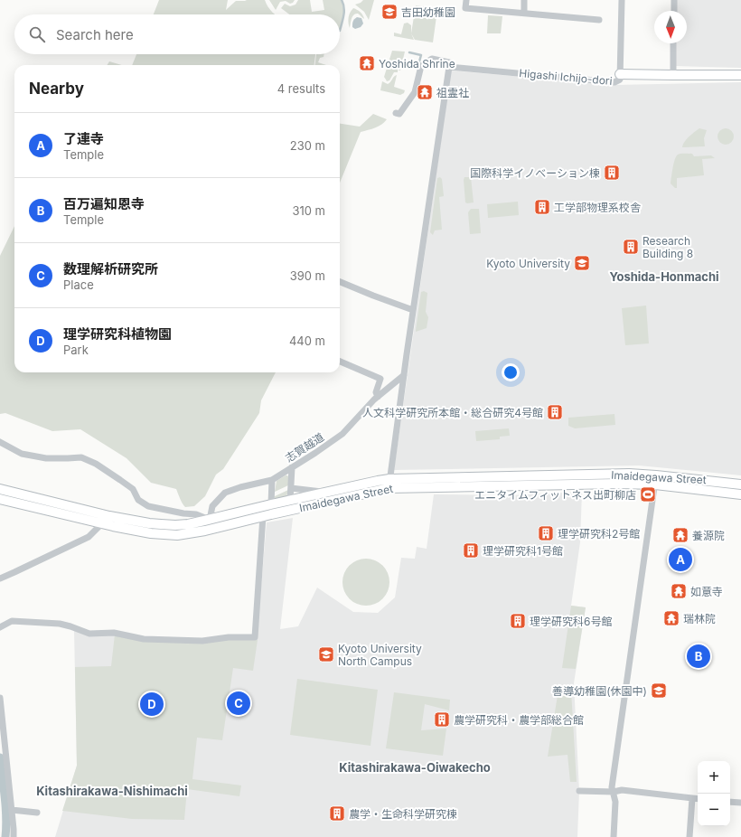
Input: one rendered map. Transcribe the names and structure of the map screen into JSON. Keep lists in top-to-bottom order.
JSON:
{
  "streets": {
    "main road": ["Higashi Ichijo-dori", "Imaidegawa Street"],
    "street": ["志賀越道"]
  },
  "crossings": [
    ["志賀越道", "Imaidegawa Street"]
  ],
  "districts": ["Yoshida-Honmachi", "Kitashirakawa-Oiwakecho", "Kitashirakawa-Nishimachi"],
  "places": {
    "school or university": [
      "吉田幼稚園",
      "Kyoto University",
      "Kyoto University North Campus",
      "善導幼稚園(休園中)"
    ],
    "temple": [
      "Yoshida Shrine",
      "祖霊社",
      "養源院",
      "如意寺",
      "瑞林院"
    ],
    "building": [
      "国際科学イノべーション棟",
      "工学部物理系校舎",
      "Research Building 8",
      "人文科学研究所本館・総合研究4号館",
      "理学研究科2号館",
      "理学研究科1号館",
      "理学研究科6号館",
      "農学研究科・農学部総合館",
      "農学・生命科学研究棟"
    ],
    "sports": ["エニタイムフィットネス出町柳店"]
  },
  "north": "bottom",
  "page": {
    "search": "Search here",
    "heading": ["Nearby", "4 results"],
    "list": [
      {
        "mark": "A",
        "name": "了連寺",
        "note": "Temple",
        "value": "230 m"
      },
      {
        "mark": "B",
        "name": "百万遍知恩寺",
        "note": "Temple",
        "value": "310 m"
      },
      {
        "mark": "C",
        "name": "数理解析研究所",
        "note": "Place",
        "value": "390 m"
      },
      {
        "mark": "D",
        "name": "理学研究科植物園",
        "note": "Park",
        "value": "440 m"
      }
    ],
    "pins": [
      "A",
      "B",
      "C",
      "D"
    ],
    "map_buttons": ["+", "−"]
  }
}
